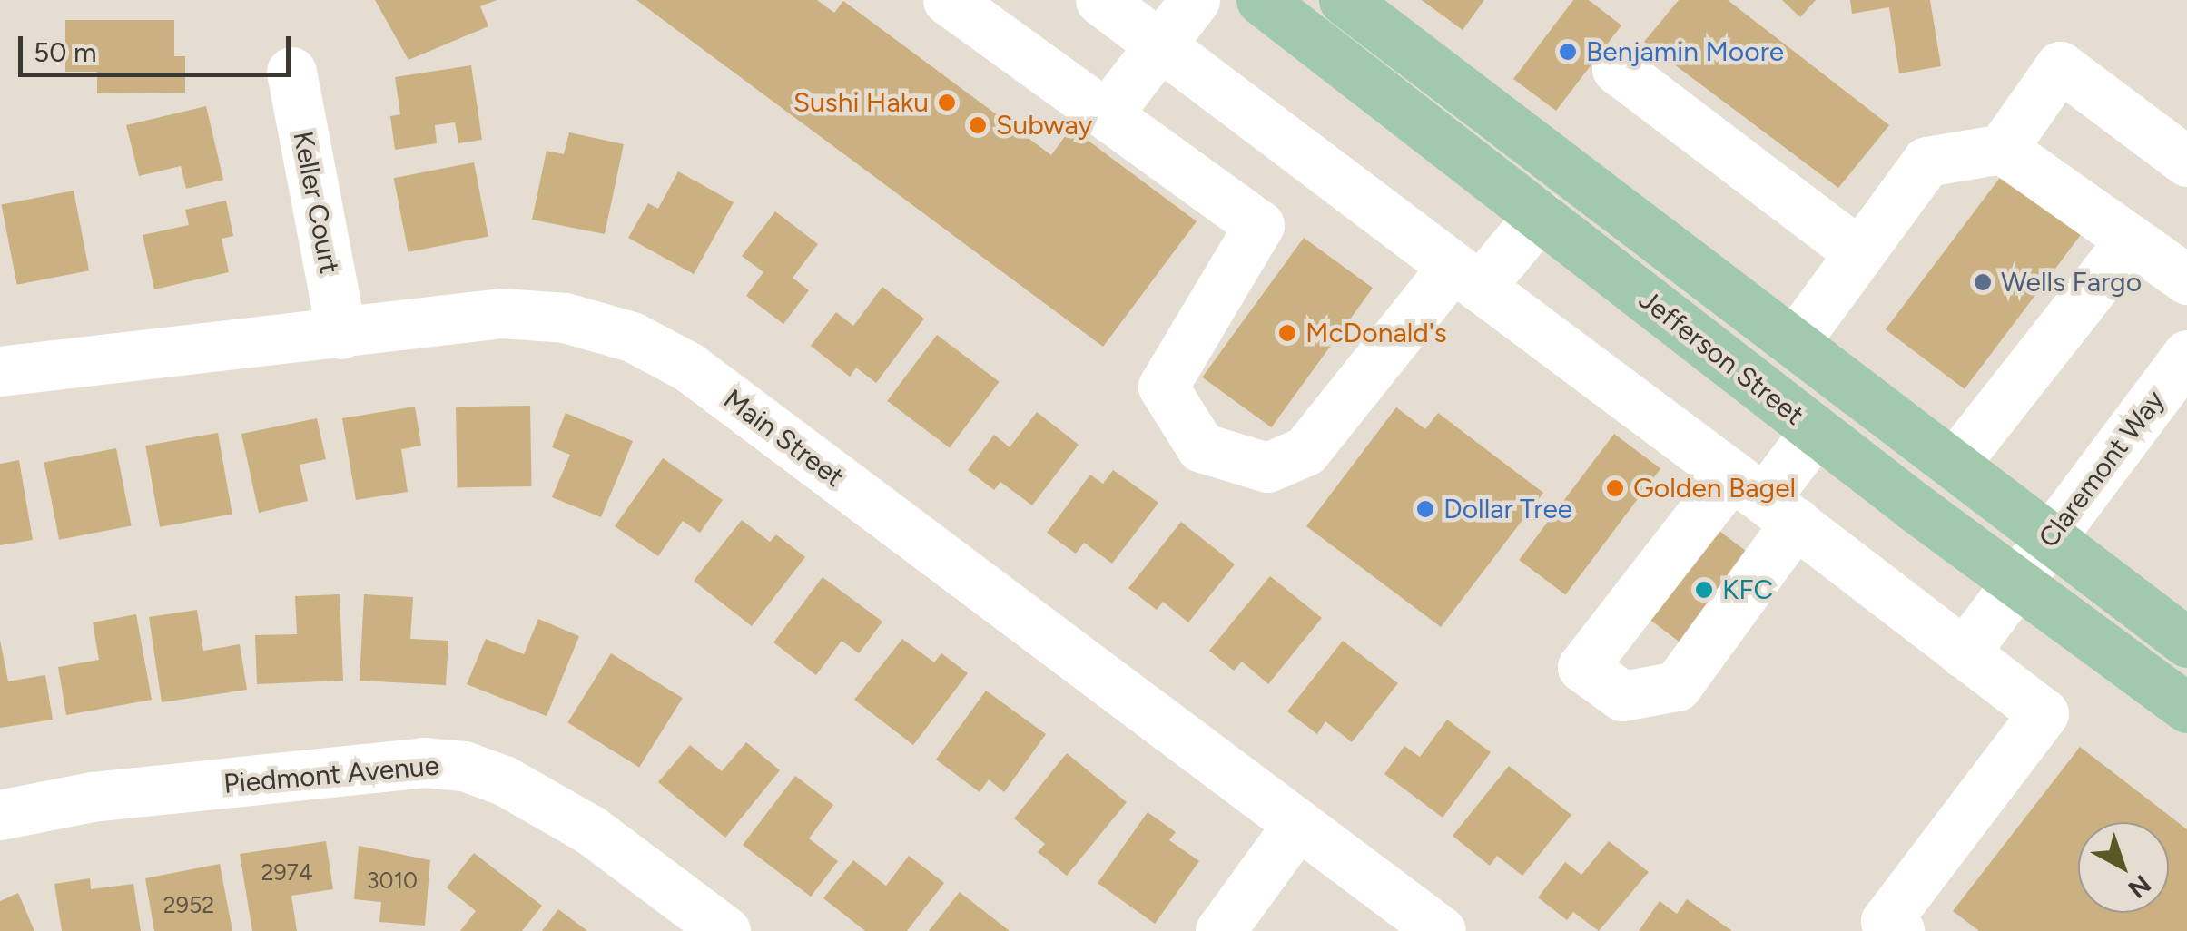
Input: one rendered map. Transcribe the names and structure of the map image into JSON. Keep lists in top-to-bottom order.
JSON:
{
  "streets": {
    "main road": ["Jefferson Street"],
    "street": [
      "Keller Court",
      "Main Street",
      "Claremont Way",
      "Piedmont Avenue"
    ]
  },
  "crossings": [
    ["Keller Court", "Main Street"],
    ["Jefferson Street", "Claremont Way"]
  ],
  "places": [
    "Benjamin Moore",
    "Sushi Haku",
    "Subway",
    "Wells Fargo",
    "McDonald's",
    "Golden Bagel",
    "Dollar Tree",
    "KFC"
  ],
  "house_numbers": ["2974", "3010", "2952"],
  "scale_bar": "50 m",
  "north": "bottom right"
}
